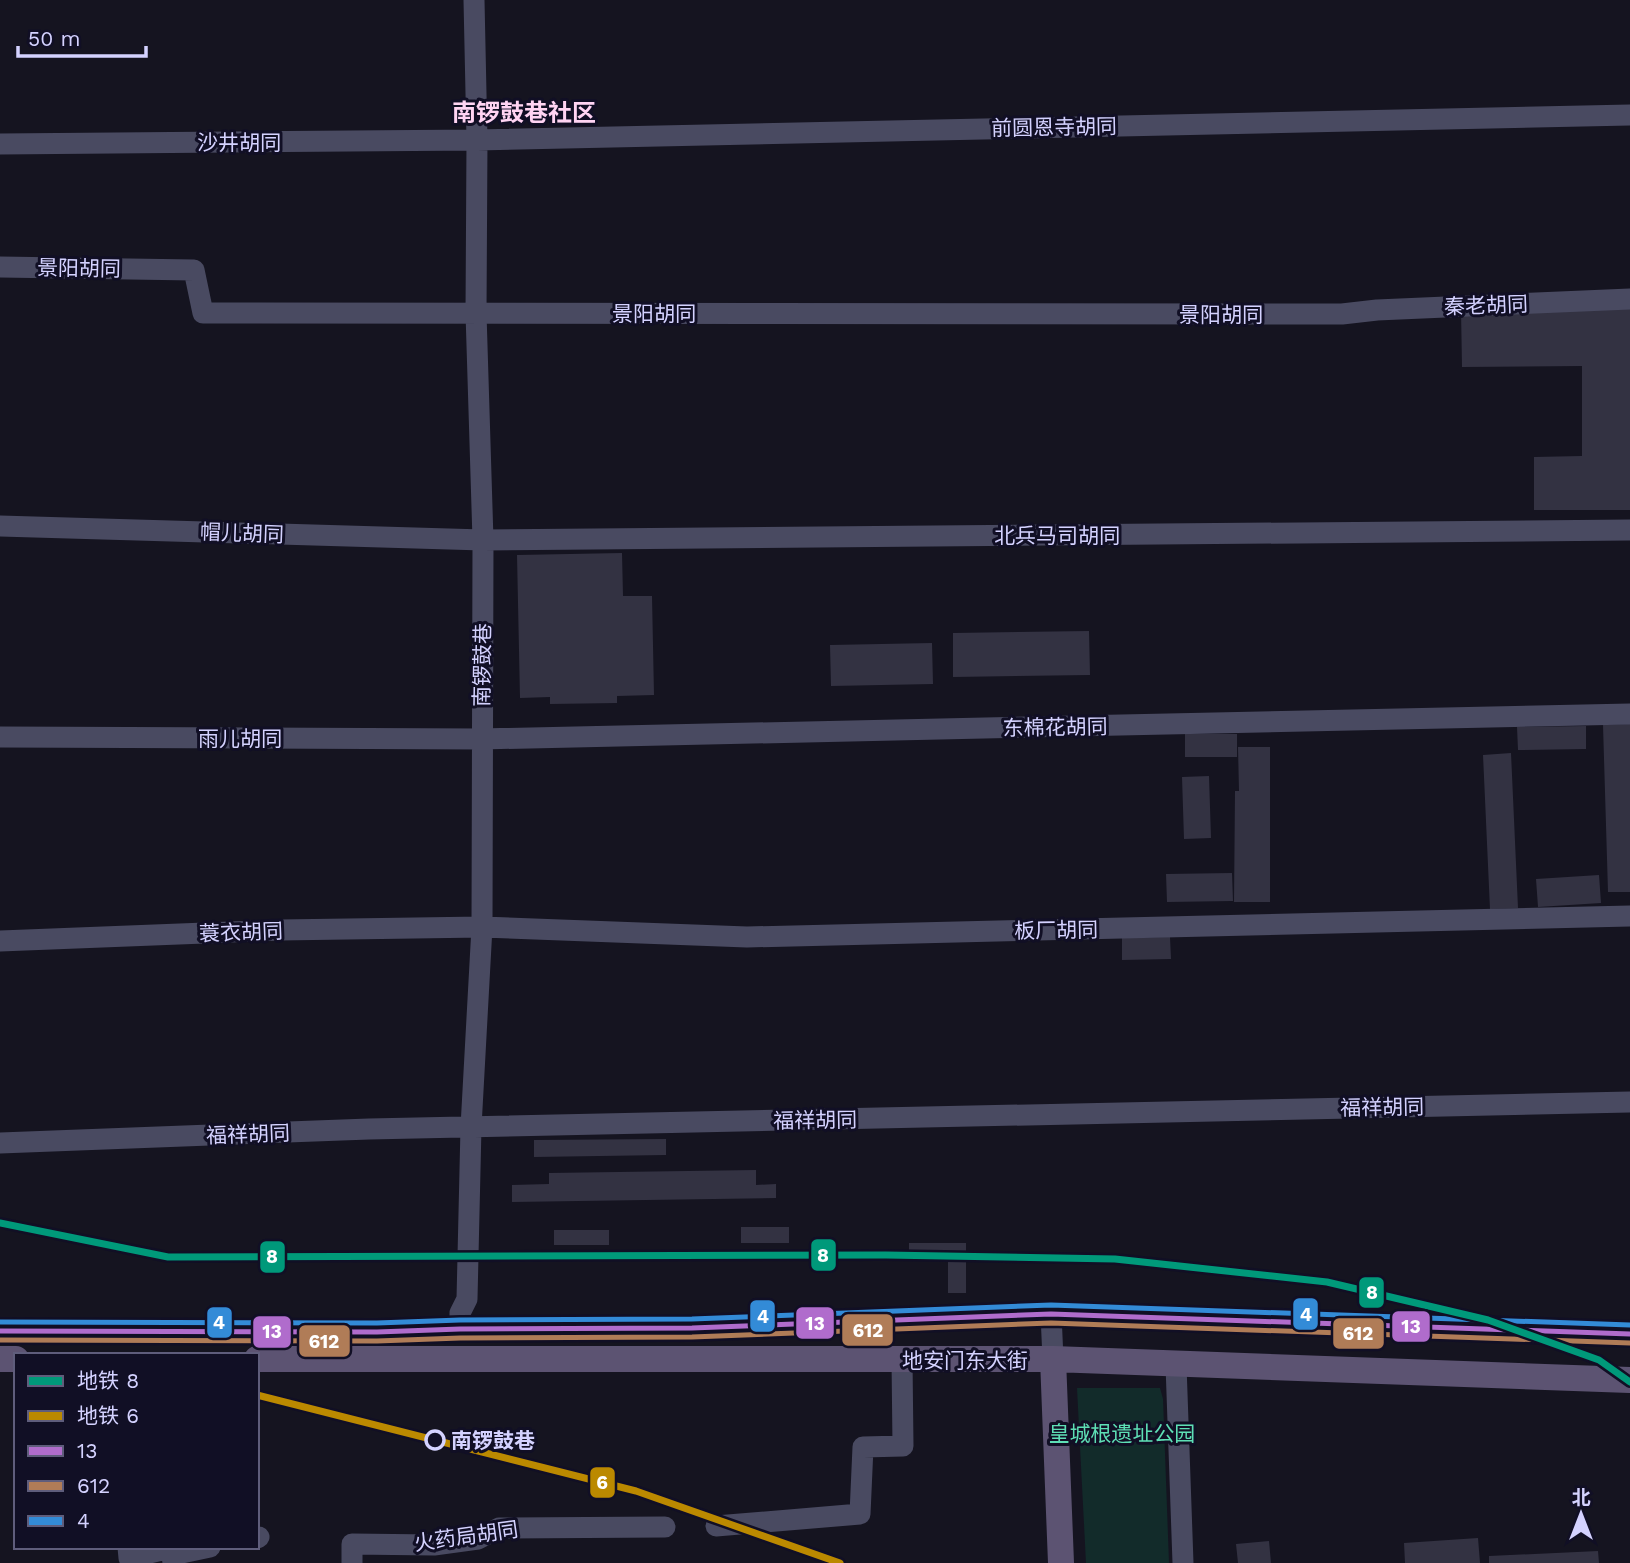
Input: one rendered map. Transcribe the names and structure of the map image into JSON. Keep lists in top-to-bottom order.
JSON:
{
  "streets": {
    "main road": ["地安门东大街"],
    "street": [
      "前圆恩寺胡同",
      "沙井胡同",
      "景阳胡同",
      "秦老胡同",
      "帽儿胡同",
      "北兵马司胡同",
      "南锣鼓巷",
      "东棉花胡同",
      "雨儿胡同",
      "板厂胡同",
      "蓑衣胡同",
      "福祥胡同",
      "火药局胡同"
    ]
  },
  "crossings": [
    ["前圆恩寺胡同", "沙井胡同"],
    ["前圆恩寺胡同", "南锣鼓巷"],
    ["沙井胡同", "南锣鼓巷"],
    ["景阳胡同", "秦老胡同"],
    ["景阳胡同", "南锣鼓巷"],
    ["帽儿胡同", "北兵马司胡同"],
    ["帽儿胡同", "南锣鼓巷"],
    ["北兵马司胡同", "南锣鼓巷"],
    ["南锣鼓巷", "东棉花胡同"],
    ["南锣鼓巷", "雨儿胡同"],
    ["南锣鼓巷", "板厂胡同"],
    ["南锣鼓巷", "蓑衣胡同"],
    ["南锣鼓巷", "福祥胡同"],
    ["南锣鼓巷", "地安门东大街"],
    ["东棉花胡同", "雨儿胡同"],
    ["板厂胡同", "蓑衣胡同"]
  ],
  "districts": ["南锣鼓巷社区"],
  "parks": ["皇城根遗址公园"],
  "places": ["南锣鼓巷"],
  "lines": [
    "metro line 8",
    "transit line 4",
    "transit line 13",
    "transit line 612",
    "metro line 6"
  ],
  "legend": [
    "地铁 8",
    "地铁 6",
    "13",
    "612",
    "4"
  ],
  "scale_bar": "50 m",
  "north": "top"
}
